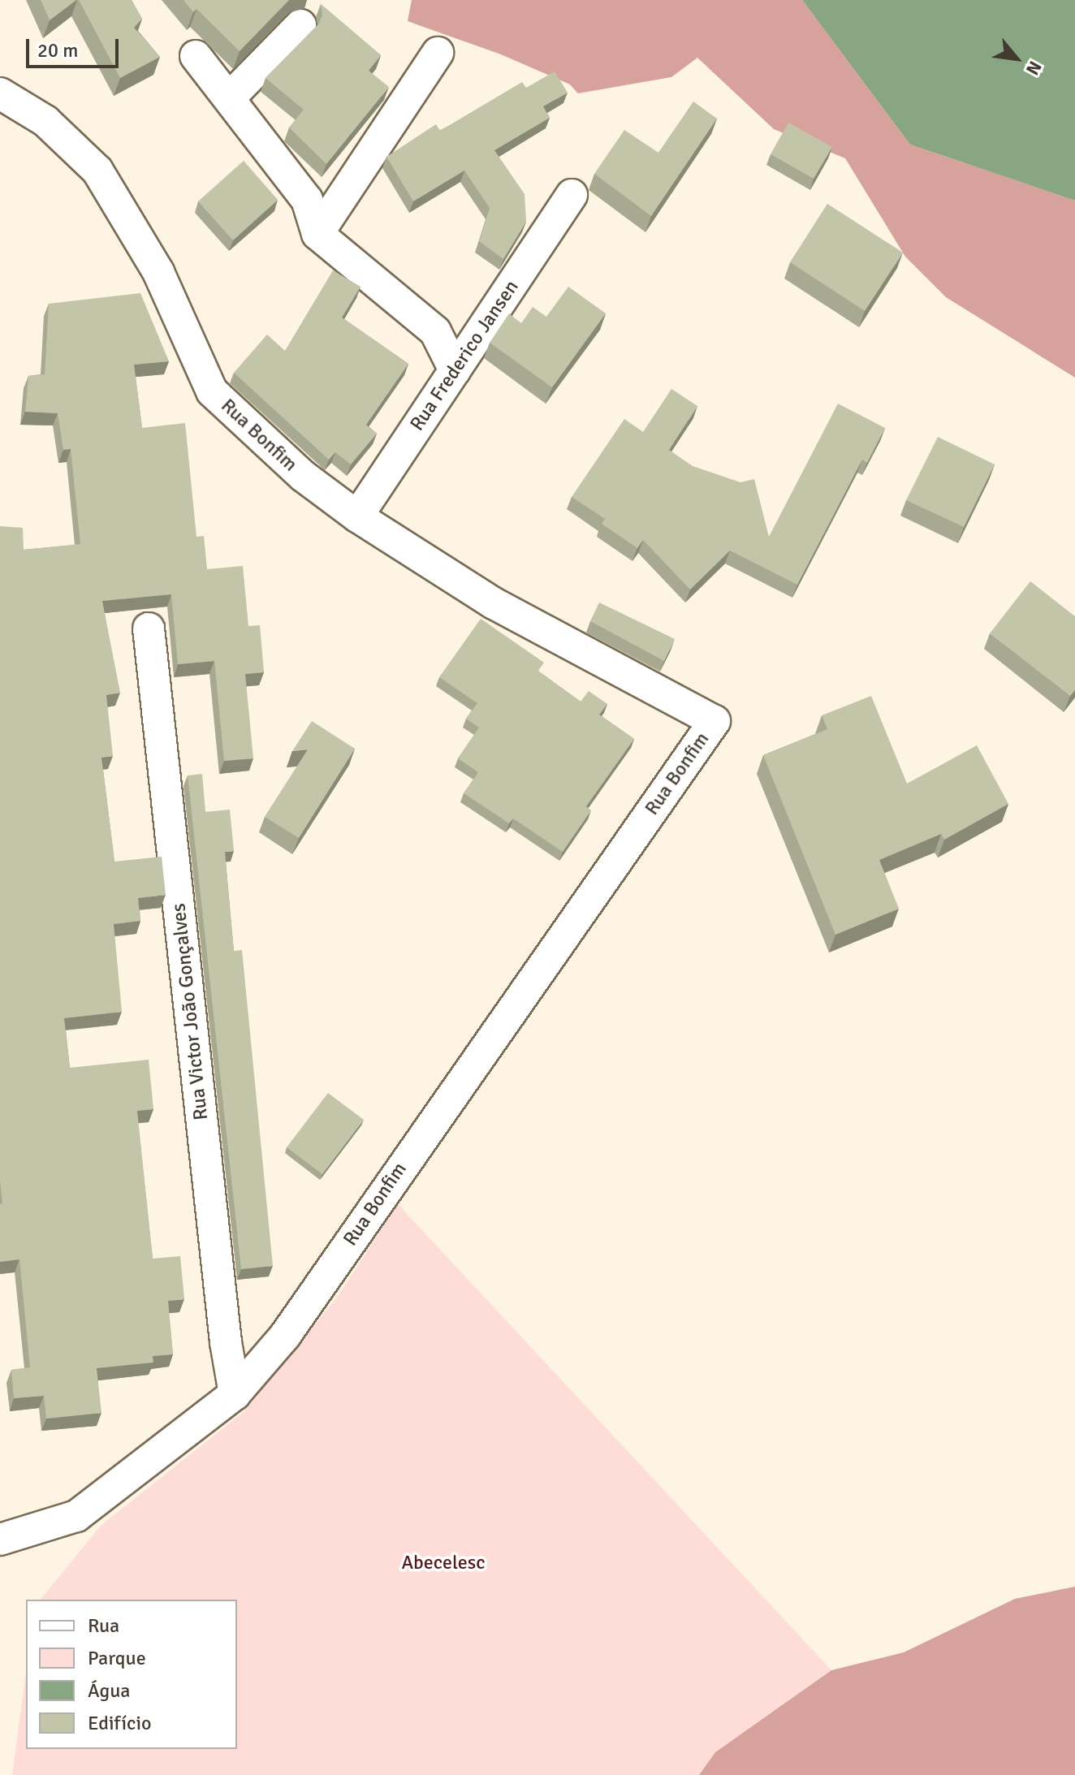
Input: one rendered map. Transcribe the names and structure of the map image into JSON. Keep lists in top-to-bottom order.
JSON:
{
  "streets": {
    "street": ["Rua Frederico Jansen", "Rua Bonfim", "Rua Victor João Gonçalves"]
  },
  "crossings": [
    ["Rua Frederico Jansen", "Rua Bonfim"],
    ["Rua Bonfim", "Rua Victor João Gonçalves"]
  ],
  "parks": ["Abecelesc"],
  "legend": [
    "Rua",
    "Parque",
    "Água",
    "Edifício"
  ],
  "scale_bar": "20 m",
  "north": "bottom right"
}
